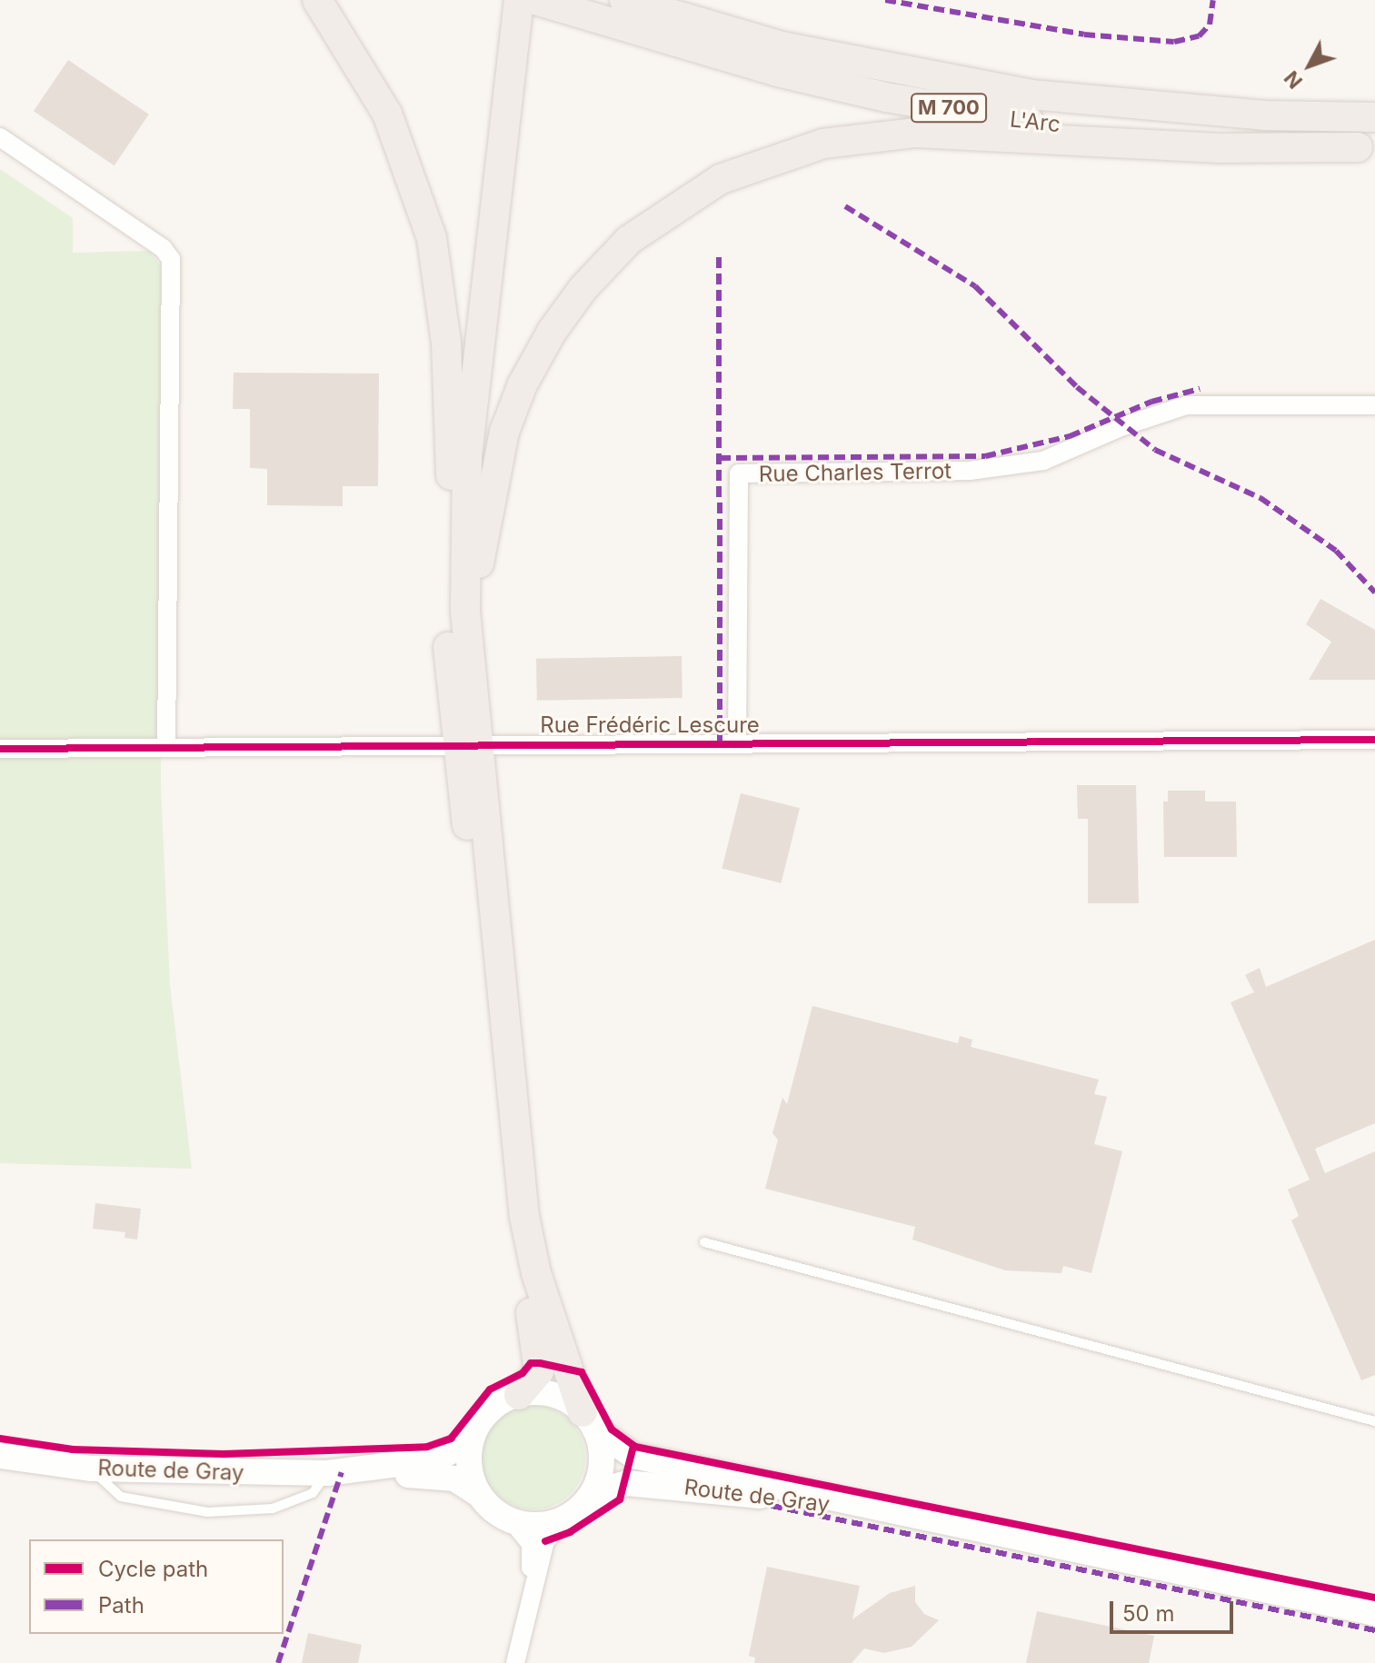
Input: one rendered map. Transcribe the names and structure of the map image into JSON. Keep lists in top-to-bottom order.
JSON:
{
  "streets": {
    "highway": ["M 700", "L'Arc"],
    "main road": ["Route de Gray"],
    "street": ["Rue Charles Terrot", "Rue Frédéric Lescure"]
  },
  "crossings": [
    ["Rue Charles Terrot", "Rue Frédéric Lescure"]
  ],
  "legend": ["Cycle path", "Path"],
  "scale_bar": "50 m",
  "north": "bottom left"
}
